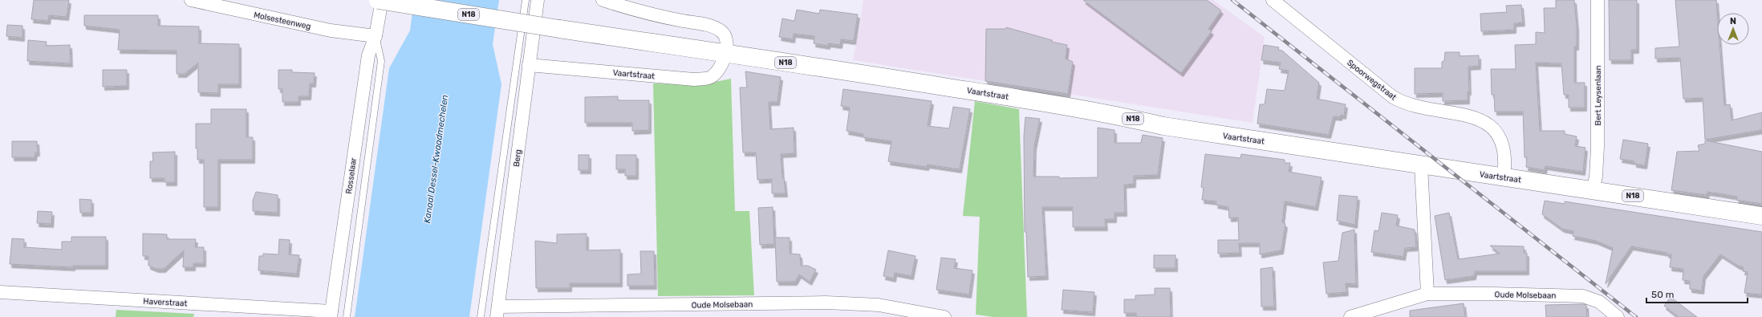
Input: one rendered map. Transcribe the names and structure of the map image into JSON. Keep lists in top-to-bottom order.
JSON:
{
  "streets": {
    "main road": ["N18", "Vaartstraat"],
    "street": [
      "Molsesteenweg",
      "Spoorwegstraat",
      "Bert Leysenlaan",
      "Berg",
      "Rosselaar",
      "Oude Molsebaan",
      "Haverstraat"
    ]
  },
  "crossings": [
    ["Molsesteenweg", "Rosselaar"],
    ["Vaartstraat", "Spoorwegstraat"],
    ["Vaartstraat", "Bert Leysenlaan"],
    ["Vaartstraat", "Berg"],
    ["Berg", "Oude Molsebaan"],
    ["Rosselaar", "Haverstraat"]
  ],
  "water": ["Kanaal Dessel-Kwaadmechelen"],
  "scale_bar": "50 m",
  "north": "top"
}
